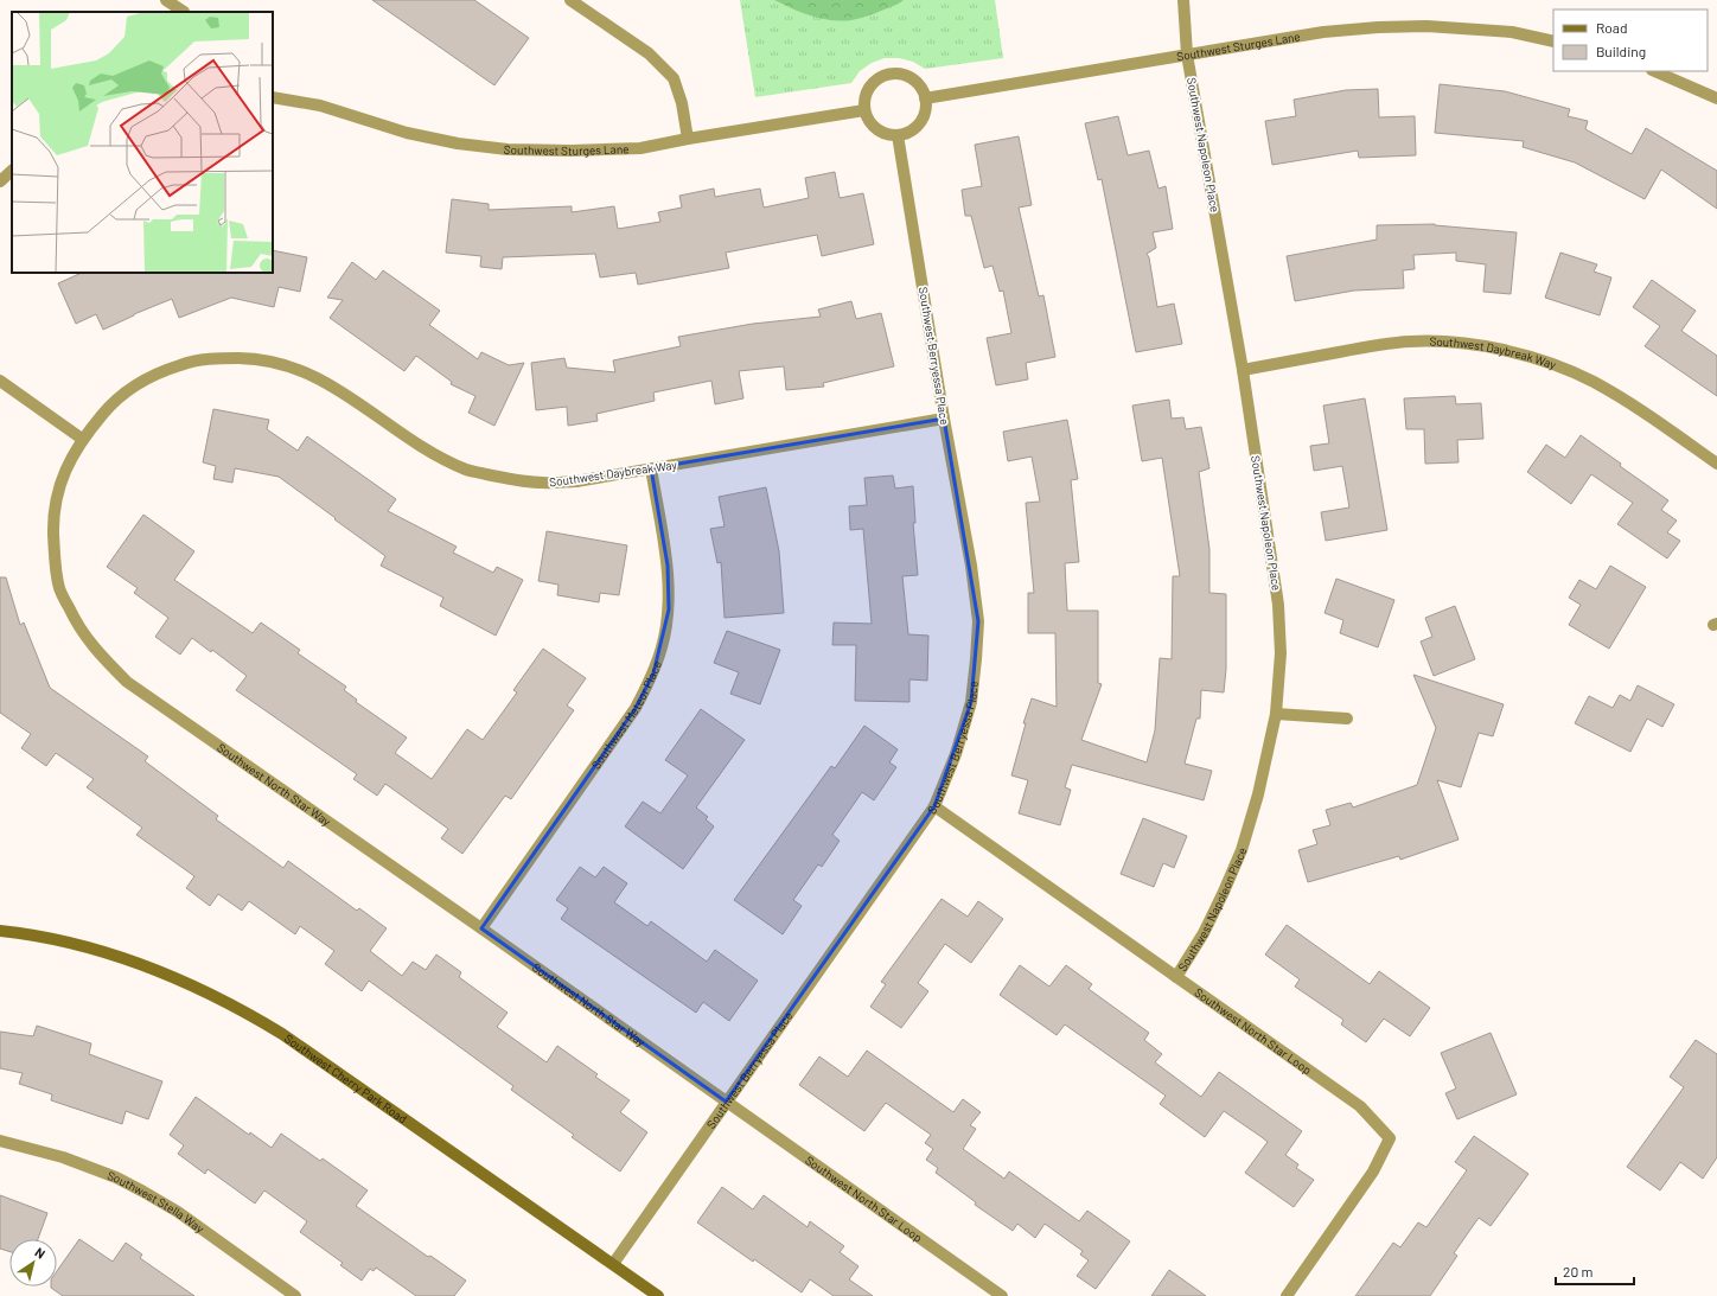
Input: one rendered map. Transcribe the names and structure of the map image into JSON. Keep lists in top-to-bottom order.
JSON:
{
  "streets": {
    "main road": ["Southwest Cherry Park Road"],
    "street": [
      "Southwest Sturges Lane",
      "Southwest Napoleon Place",
      "Southwest Daybreak Way",
      "Southwest Berryessa Place",
      "Southwest Meteor Place",
      "Southwest North Star Way",
      "Southwest North Star Loop",
      "Southwest Stella Way"
    ]
  },
  "crossings": [
    ["Southwest Sturges Lane", "Southwest Napoleon Place"],
    ["Southwest Sturges Lane", "Southwest Berryessa Place"],
    ["Southwest Napoleon Place", "Southwest Daybreak Way"],
    ["Southwest Napoleon Place", "Southwest North Star Loop"],
    ["Southwest Daybreak Way", "Southwest Berryessa Place"],
    ["Southwest Daybreak Way", "Southwest Meteor Place"],
    ["Southwest Daybreak Way", "Southwest North Star Way"],
    ["Southwest Berryessa Place", "Southwest North Star Way"],
    ["Southwest Berryessa Place", "Southwest North Star Loop"],
    ["Southwest Berryessa Place", "Southwest Cherry Park Road"],
    ["Southwest Meteor Place", "Southwest North Star Way"],
    ["Southwest North Star Way", "Southwest North Star Loop"]
  ],
  "legend": ["Road", "Building"],
  "scale_bar": "20 m",
  "north": "top right"
}
